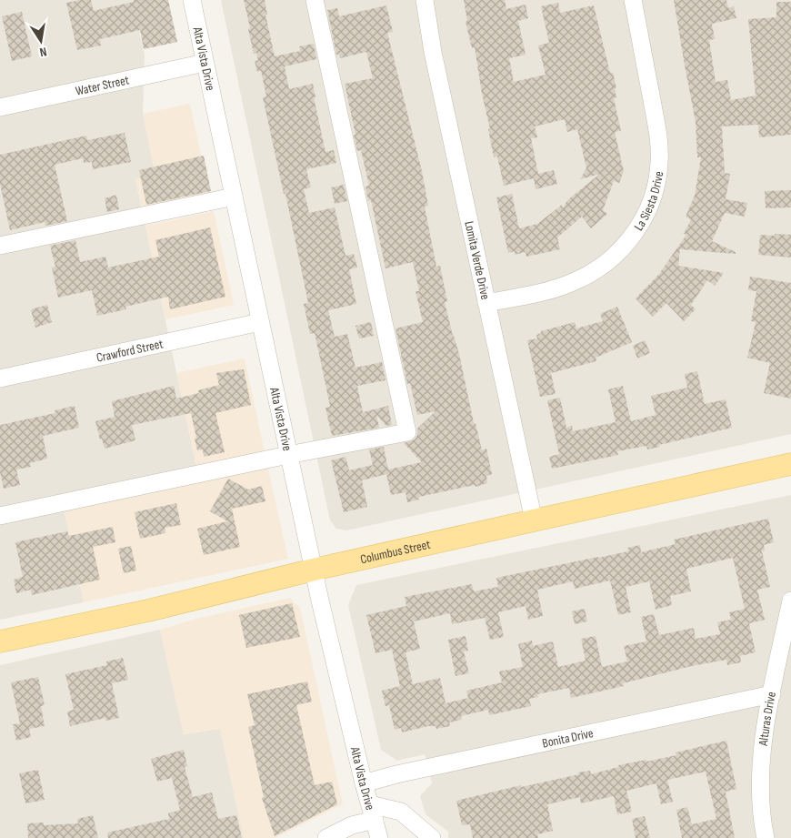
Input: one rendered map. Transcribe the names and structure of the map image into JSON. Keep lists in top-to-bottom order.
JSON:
{
  "streets": {
    "main road": ["Columbus Street"],
    "street": [
      "Alta Vista Drive",
      "Water Street",
      "La Siesta Drive",
      "Lomita Verde Drive",
      "Crawford Street",
      "Alturas Drive",
      "Bonita Drive"
    ]
  },
  "crossings": [
    ["Alta Vista Drive", "Water Street"],
    ["Alta Vista Drive", "Crawford Street"],
    ["Alta Vista Drive", "Columbus Street"],
    ["Alta Vista Drive", "Bonita Drive"],
    ["La Siesta Drive", "Lomita Verde Drive"],
    ["Lomita Verde Drive", "Columbus Street"],
    ["Alturas Drive", "Bonita Drive"]
  ],
  "north": "bottom"
}
